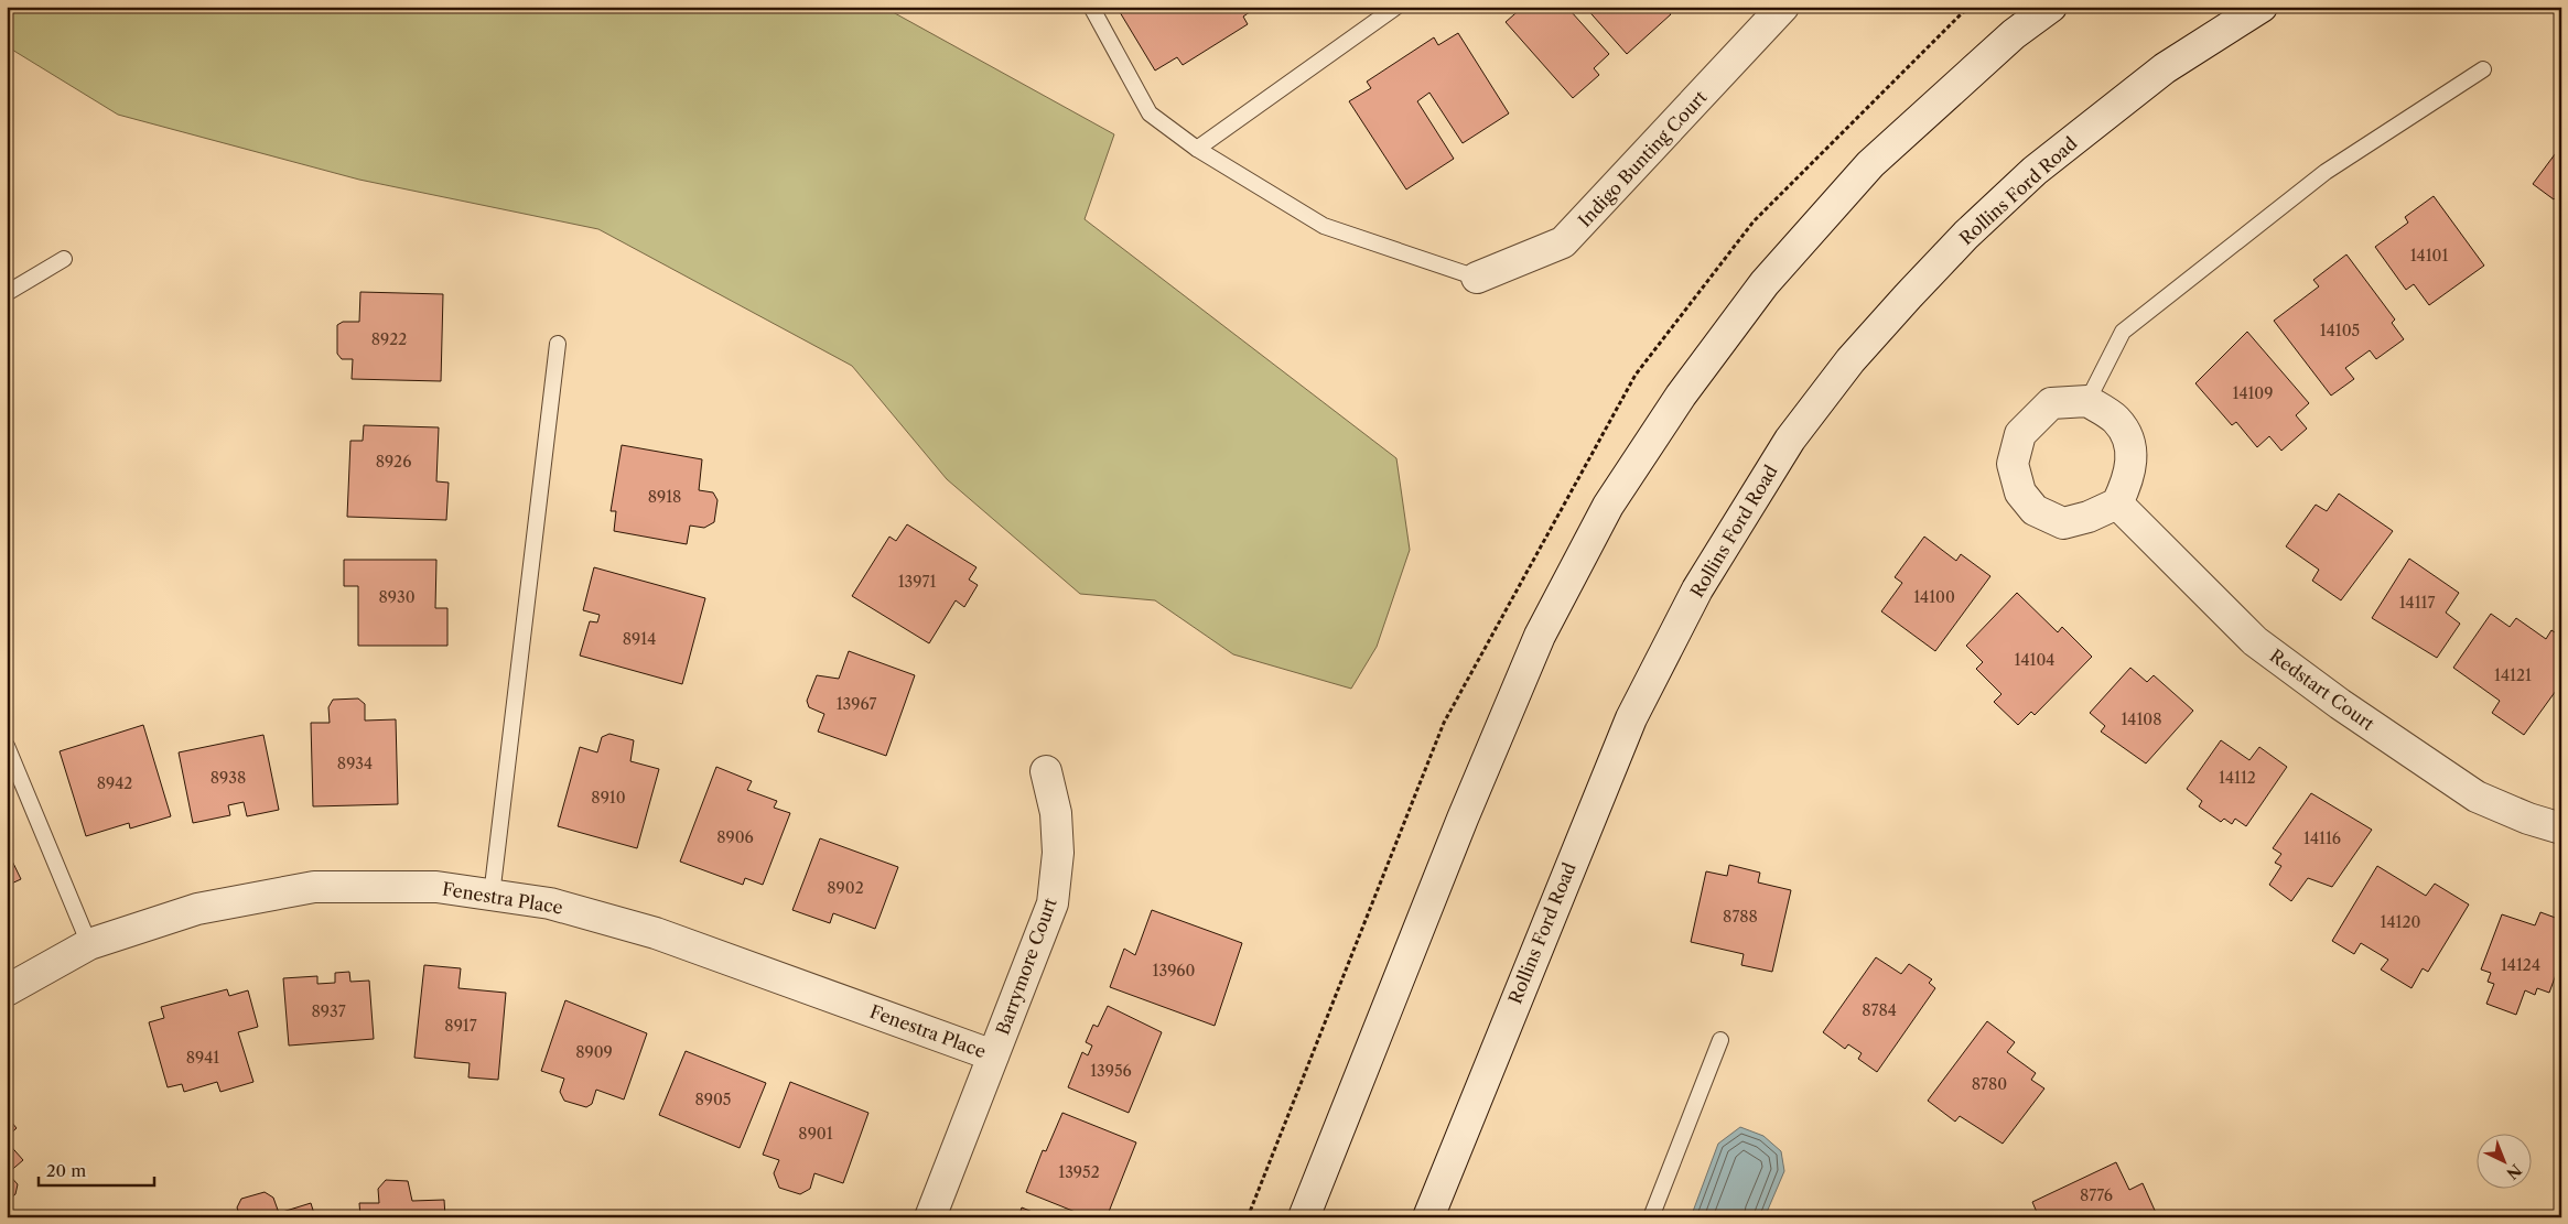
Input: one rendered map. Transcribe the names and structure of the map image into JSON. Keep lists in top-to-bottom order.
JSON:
{
  "streets": {
    "main road": [
      "Indigo Bunting Court",
      "Rollins Ford Road",
      "Redstart Court",
      "Fenestra Place",
      "Barrymore Court"
    ]
  },
  "crossings": [
    ["Fenestra Place", "Barrymore Court"]
  ],
  "house_numbers": [
    "14101",
    "14105",
    "8922",
    "14109",
    "8926",
    "8918",
    "13971",
    "8930",
    "14100",
    "14117",
    "8914",
    "14104",
    "14121",
    "13967",
    "14108",
    "8934",
    "8938",
    "14112",
    "8942",
    "8910",
    "8906",
    "14116",
    "8902",
    "8788",
    "14120",
    "14124",
    "13960",
    "8784",
    "8937",
    "8917",
    "8909",
    "8941",
    "13956",
    "8780",
    "8905",
    "8901",
    "13952",
    "8776"
  ],
  "scale_bar": "20 m",
  "north": "bottom right"
}
